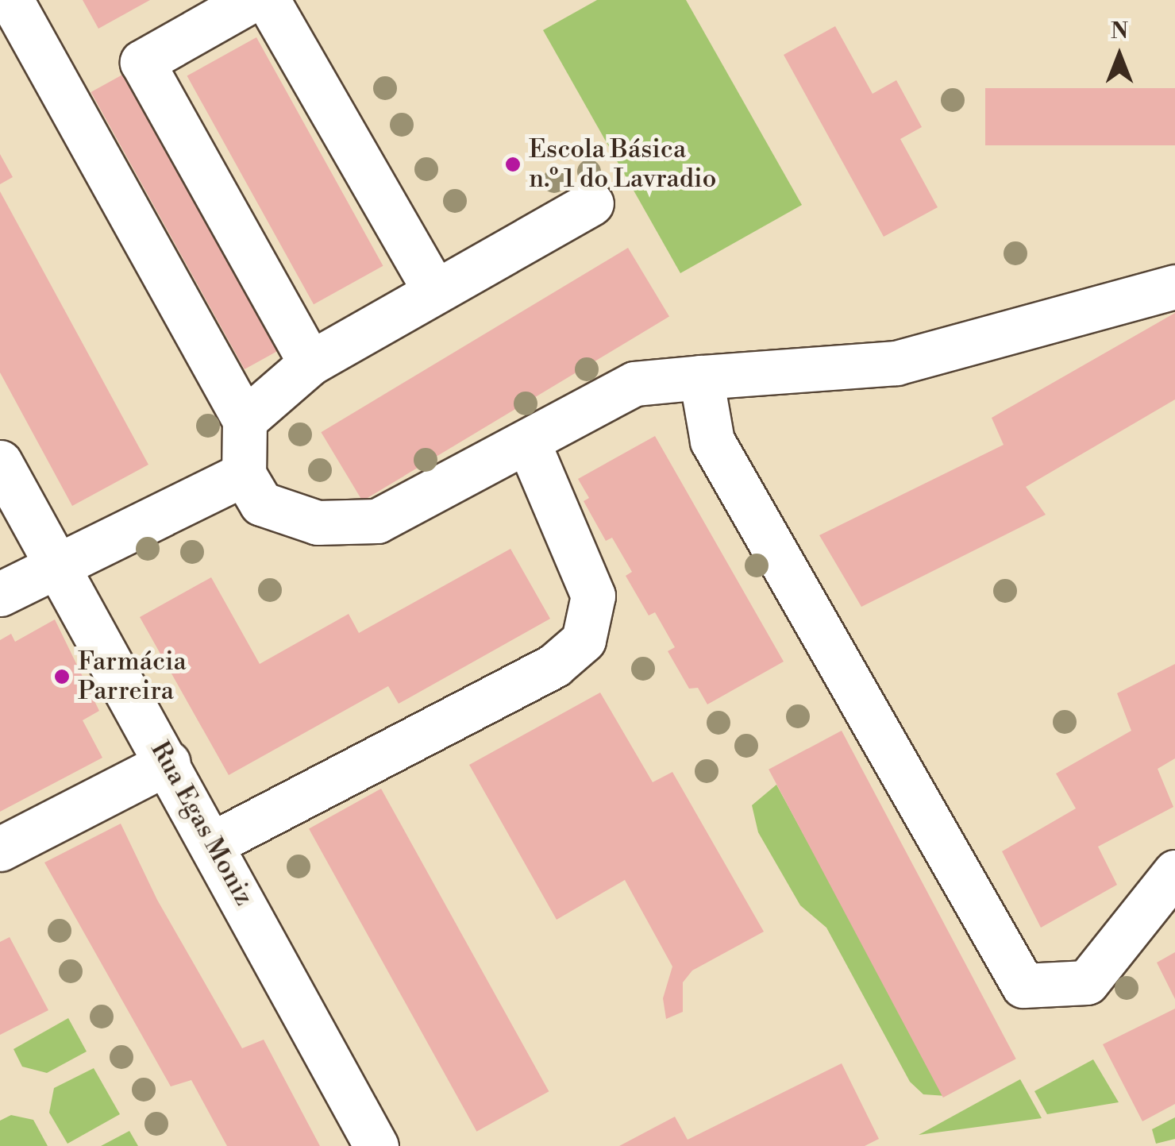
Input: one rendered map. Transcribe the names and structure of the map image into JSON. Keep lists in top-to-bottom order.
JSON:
{
  "streets": {
    "street": ["Rua Egas Moniz"]
  },
  "places": ["Escola Básica n.º 1 do Lavradio", "Farmácia Parreira"],
  "north": "top"
}
